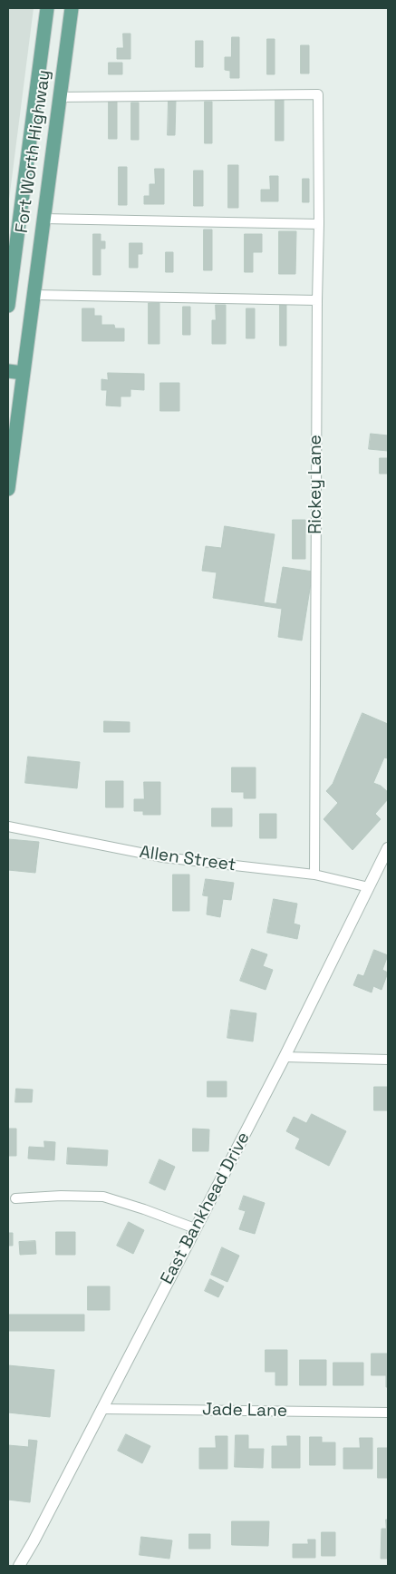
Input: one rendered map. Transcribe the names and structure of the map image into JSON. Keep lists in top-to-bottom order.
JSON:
{
  "streets": {
    "main road": ["Fort Worth Highway"],
    "street": [
      "Rickey Lane",
      "Allen Street",
      "East Bankhead Drive",
      "Jade Lane"
    ]
  },
  "crossings": [
    ["Fort Worth Highway", "Rickey Lane"],
    ["Rickey Lane", "Allen Street"],
    ["Allen Street", "East Bankhead Drive"],
    ["East Bankhead Drive", "Jade Lane"]
  ]
}
